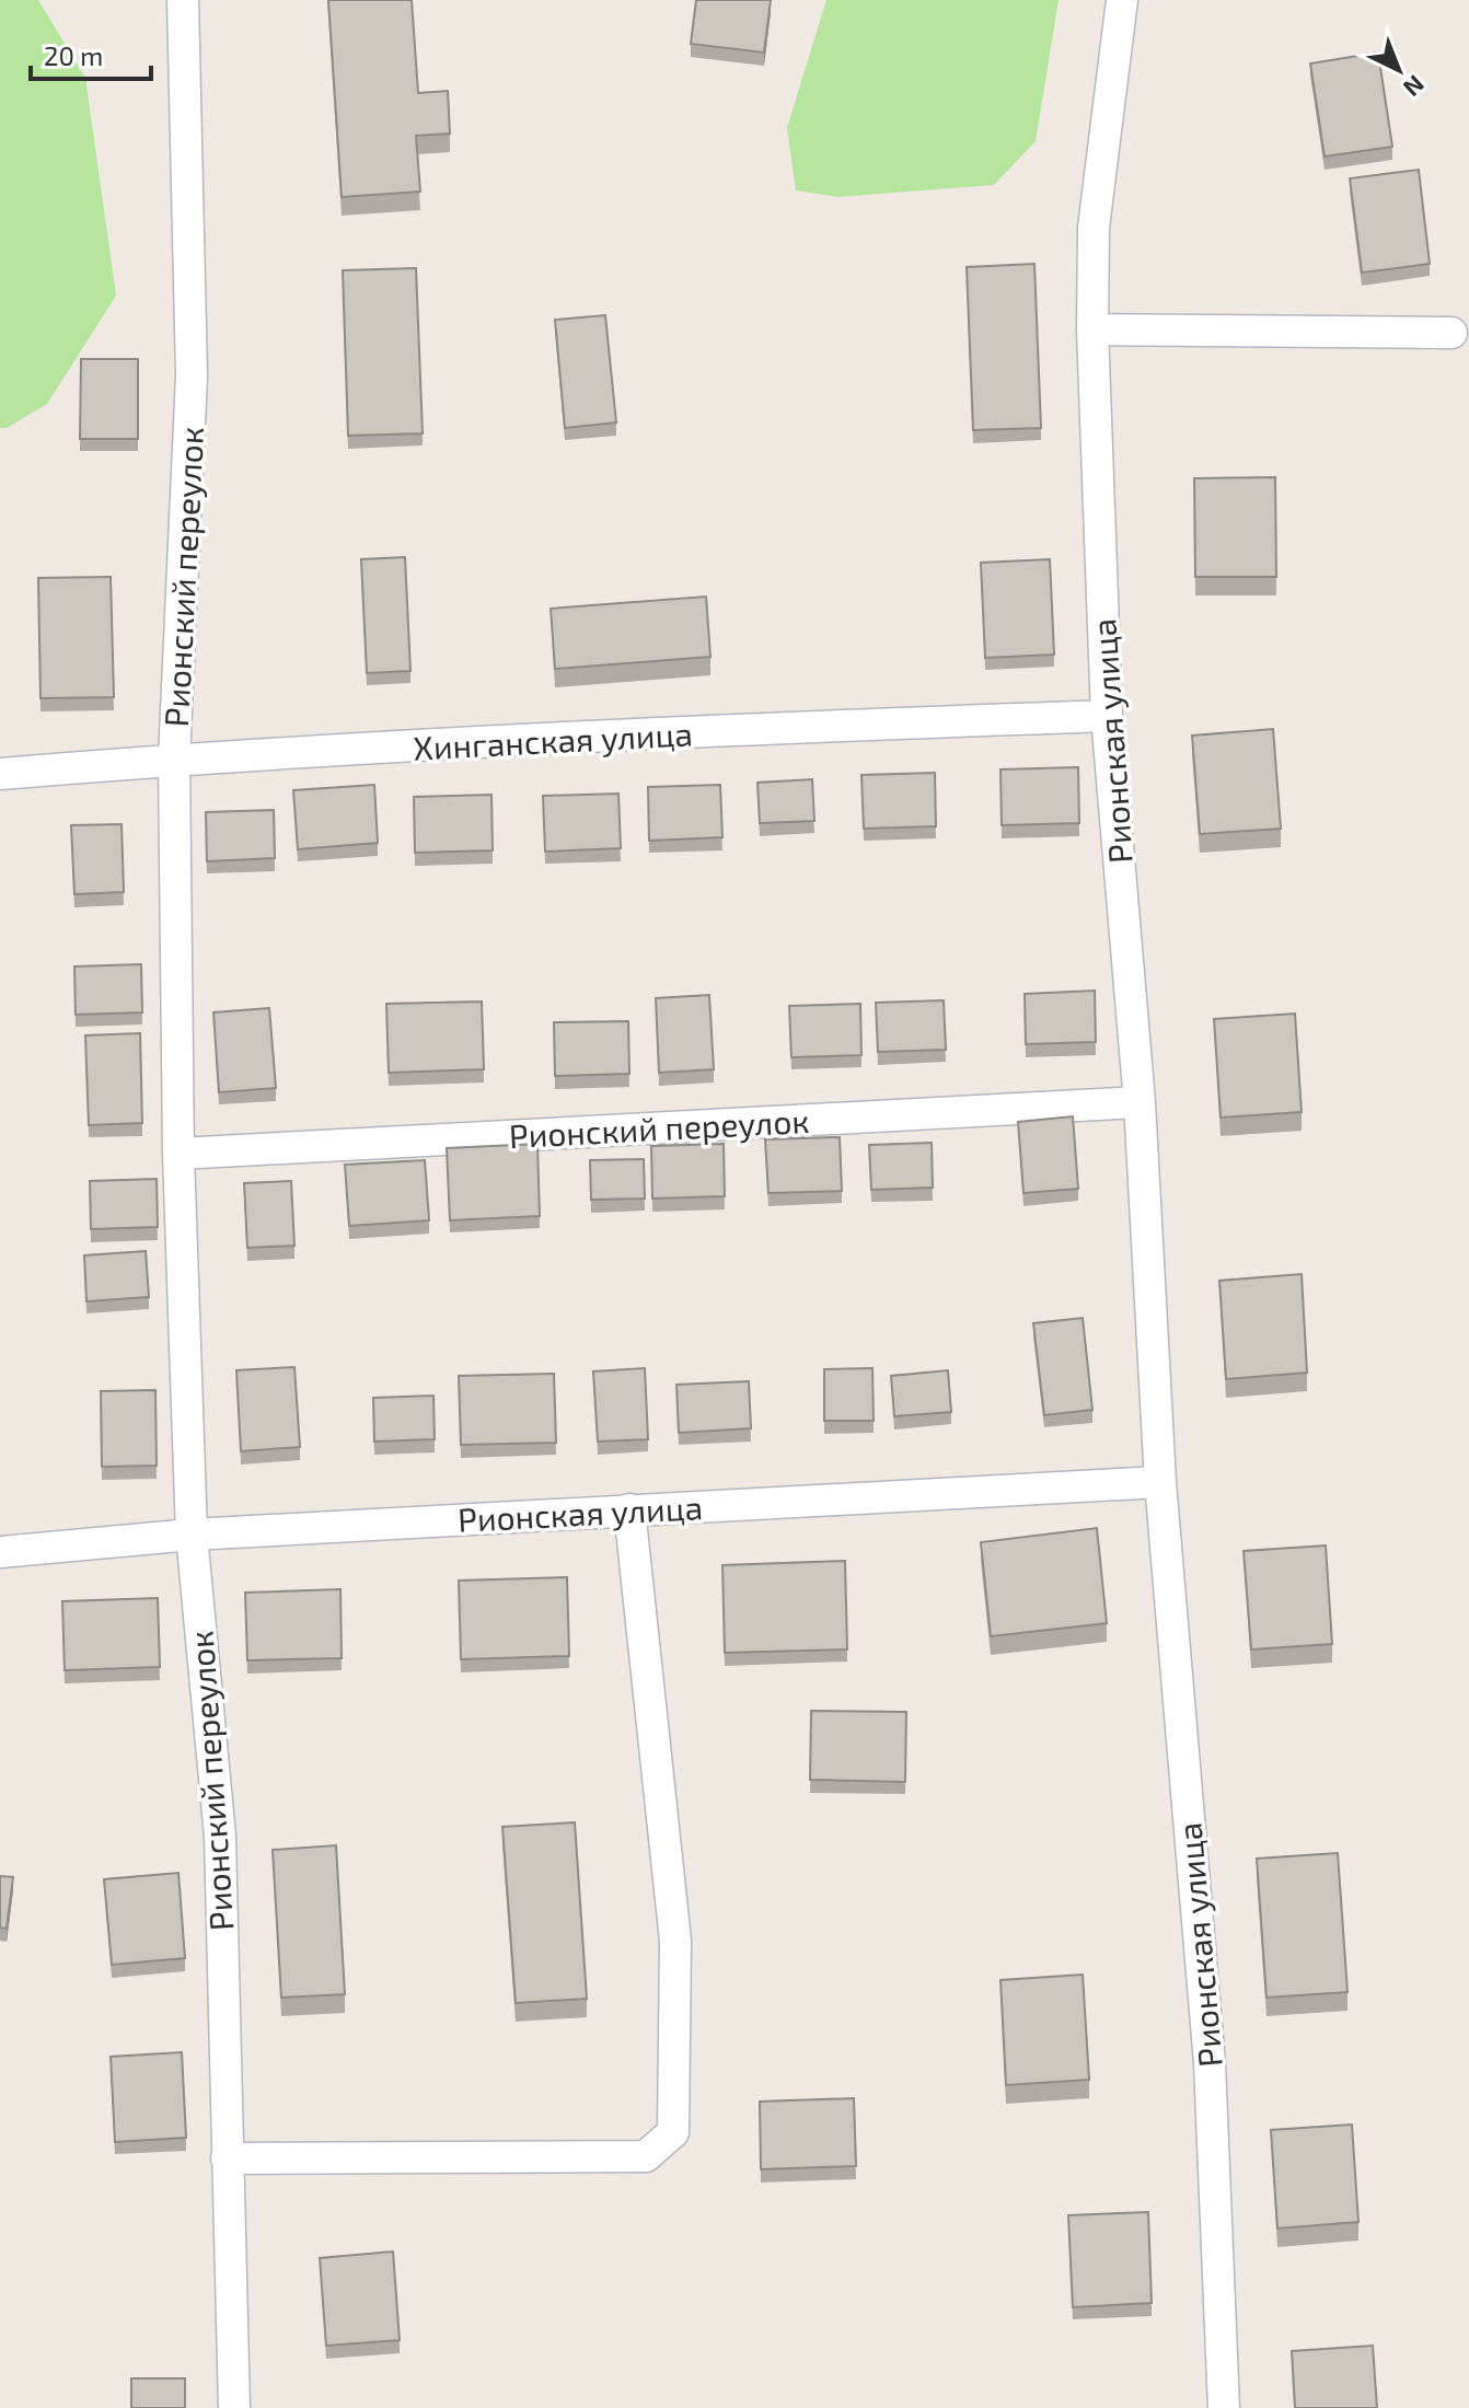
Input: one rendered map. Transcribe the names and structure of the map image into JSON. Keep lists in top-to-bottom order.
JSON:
{
  "streets": {
    "street": ["Рионский переулок", "Хинганская улица", "Рионская улица"]
  },
  "crossings": [
    ["Рионский переулок", "Хинганская улица"],
    ["Рионский переулок", "Рионская улица"],
    ["Хинганская улица", "Рионская улица"]
  ],
  "scale_bar": "20 m",
  "north": "bottom right"
}
